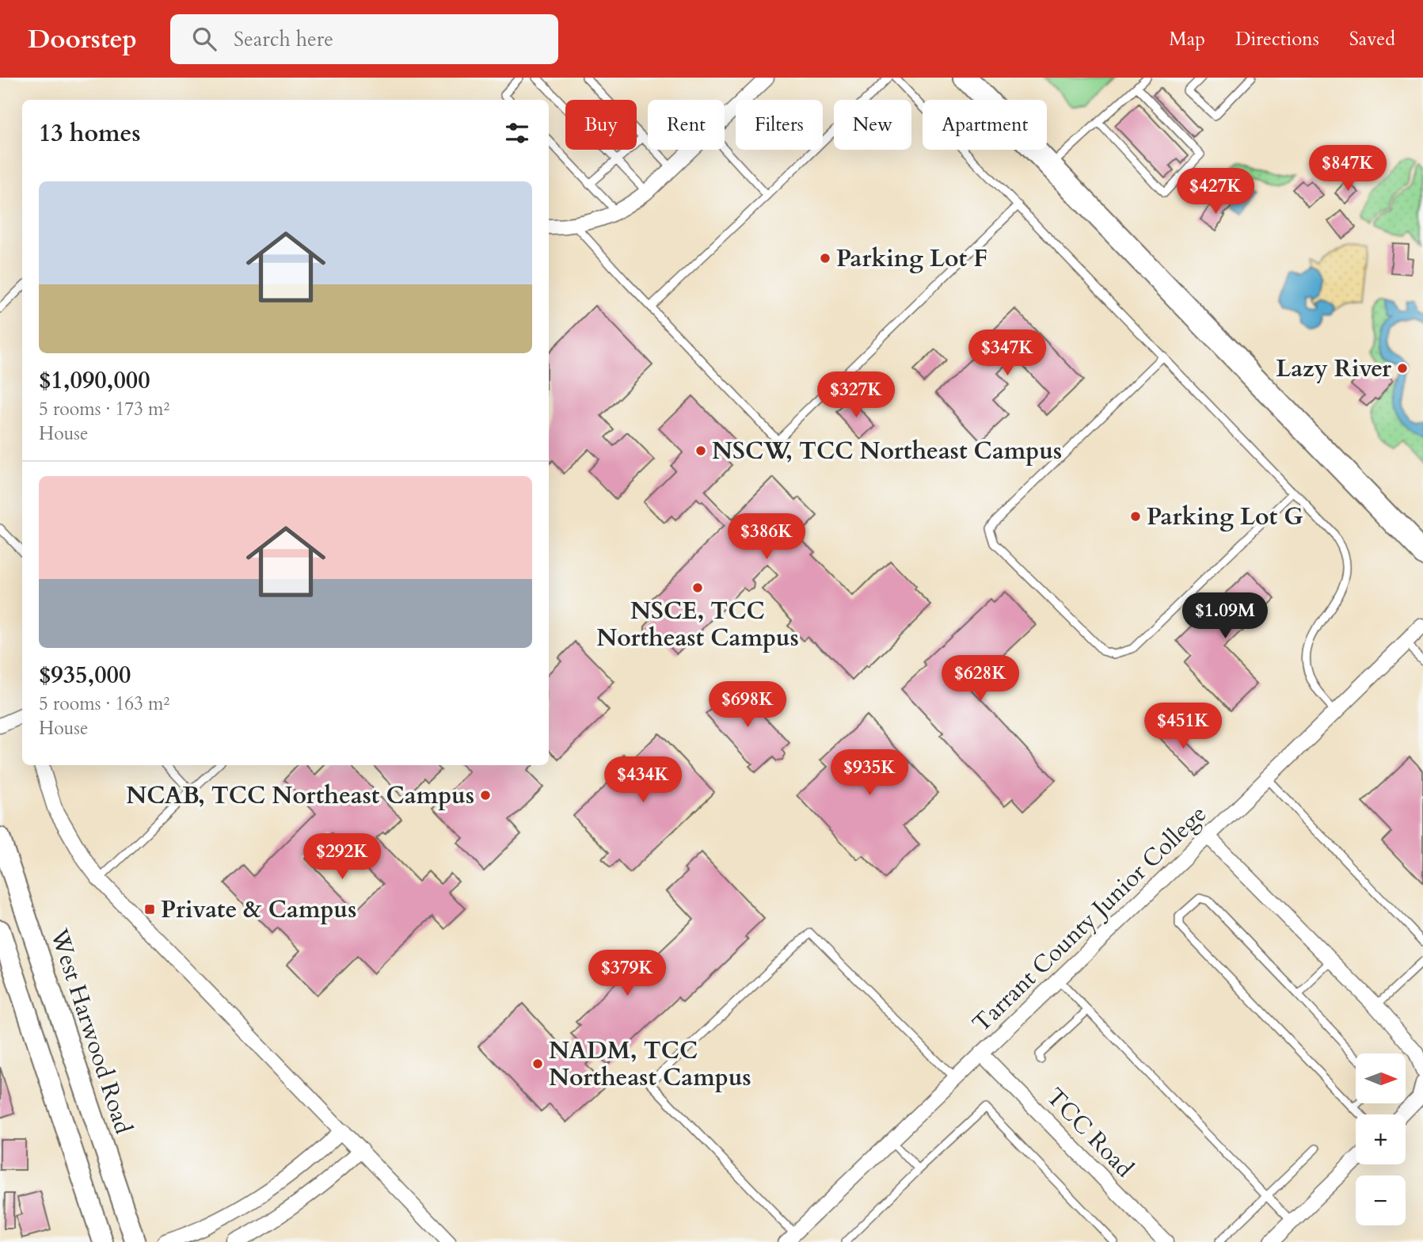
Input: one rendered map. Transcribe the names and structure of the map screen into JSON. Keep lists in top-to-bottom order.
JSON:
{
  "streets": {
    "main road": ["West Harwood Road"],
    "street": ["Tarrant County Junior College", "TCC Road"]
  },
  "crossings": [
    ["Tarrant County Junior College", "TCC Road"]
  ],
  "places": {
    "other": [
      "Parking Lot F",
      "Lazy River",
      "NSCW, TCC Northeast Campus",
      "Parking Lot G",
      "NSCE, TCC Northeast Campus",
      "NCAB, TCC Northeast Campus",
      "NADM, TCC Northeast Campus"
    ],
    "transit": ["Private & Campus"]
  },
  "north": "right",
  "page": {
    "header": "Doorstep",
    "search": "Search here",
    "nav": ["Map", "Directions", "Saved"],
    "chip": [
      "Buy",
      "Rent",
      "Filters",
      "New",
      "Apartment"
    ],
    "heading": "13 homes",
    "price": [
      "$847K",
      "$427K",
      "$347K",
      "$327K",
      "$386K",
      "$1.09M",
      "$628K",
      "$698K",
      "$451K",
      "$935K",
      "$434K",
      "$292K",
      "$379K"
    ],
    "list": [
      {
        "name": "$1,090,000",
        "note": "5 rooms · 173 m² · House"
      },
      {
        "name": "$935,000",
        "note": "5 rooms · 163 m² · House"
      }
    ],
    "map_buttons": ["+", "−"]
  }
}
